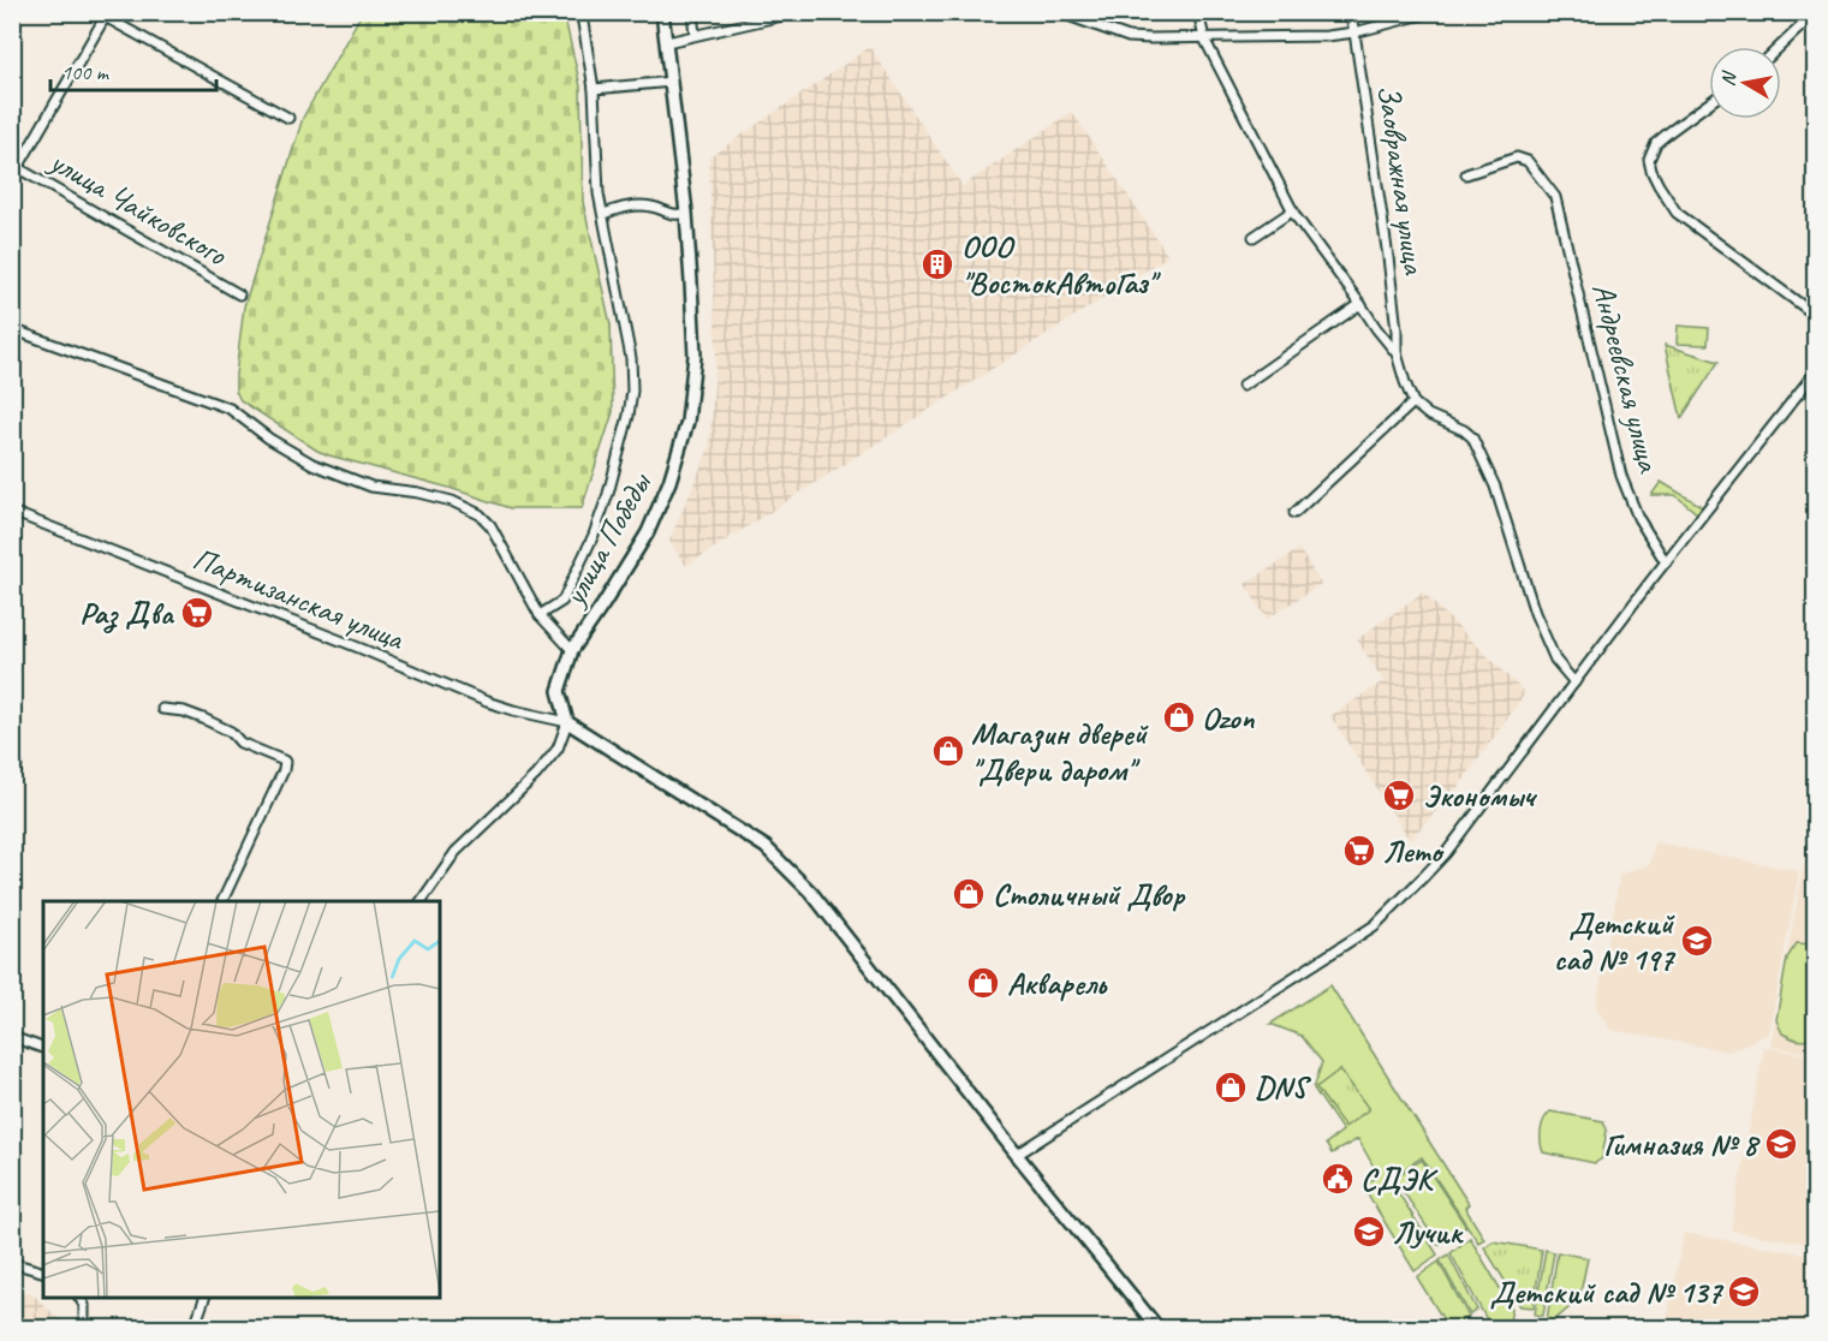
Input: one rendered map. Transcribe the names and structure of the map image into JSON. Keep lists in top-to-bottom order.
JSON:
{
  "streets": {
    "street": [
      "Заовражная улица",
      "улица Чайковского",
      "Андреевская улица",
      "улица Победы",
      "Партизанская улица"
    ]
  },
  "crossings": [
    ["улица Победы", "Партизанская улица"]
  ],
  "places": {
    "building": ["ООО \"ВостокАвтоГаз\""],
    "supermarket": ["Раз Два", "Экономыч", "Лето"],
    "shop": [
      "Ozon",
      "Магазин дверей \"Двери даром\"",
      "Столичный Двор",
      "Акварель",
      "DNS"
    ],
    "school or university": [
      "Детский сад № 197",
      "Гимназия № 8",
      "Лучик",
      "Детский сад № 137"
    ],
    "public building": ["СДЭК"]
  },
  "scale_bar": "100 m",
  "north": "left"
}
